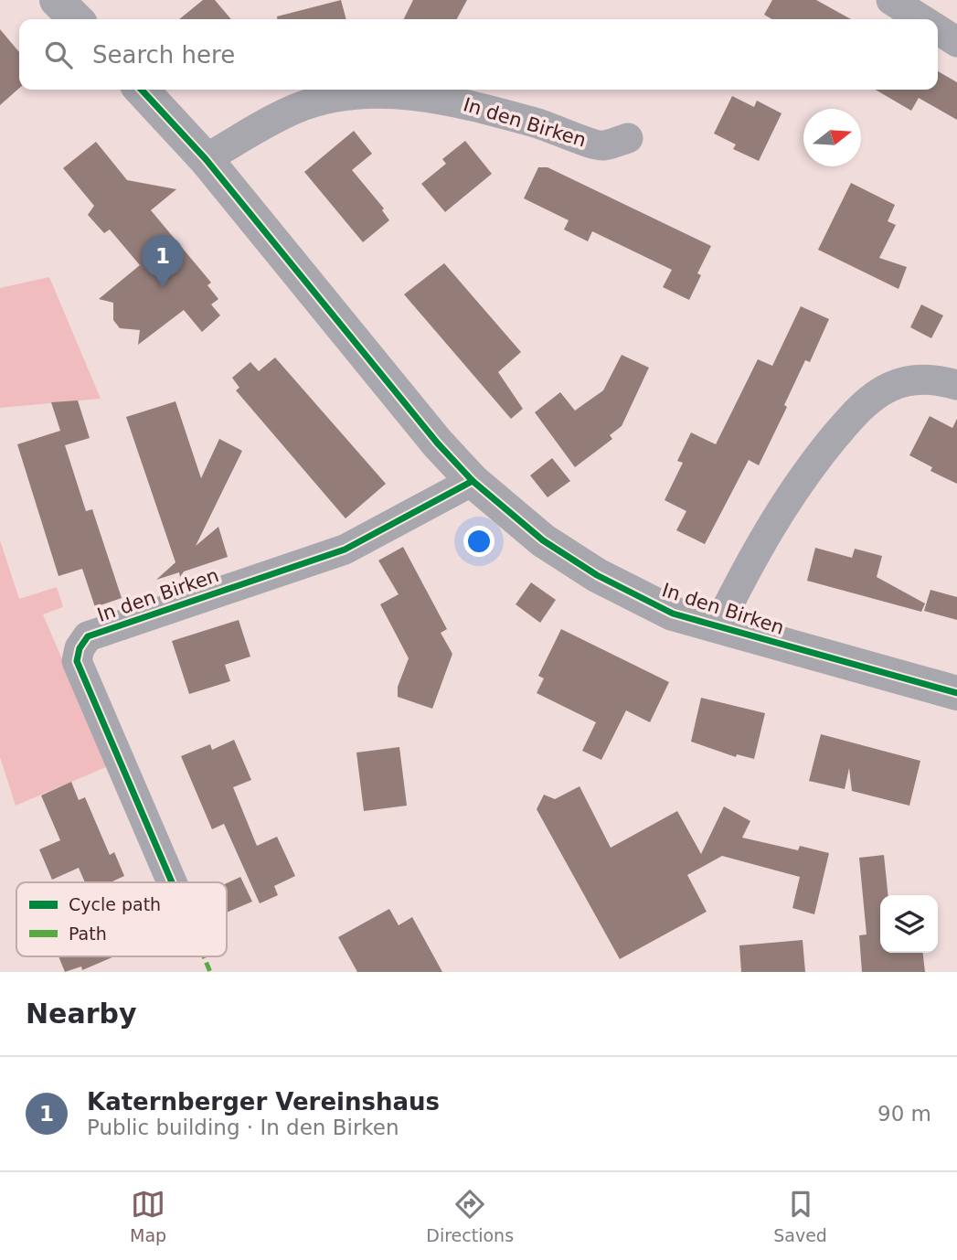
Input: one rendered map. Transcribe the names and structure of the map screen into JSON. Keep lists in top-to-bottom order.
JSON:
{
  "streets": {
    "street": ["In den Birken"]
  },
  "legend": ["Cycle path", "Path"],
  "north": "right",
  "page": {
    "search": "Search here",
    "pins": "1",
    "heading": "Nearby",
    "list": [
      {
        "mark": "1",
        "name": "Katernberger Vereinshaus",
        "note": "Public building · In den Birken",
        "value": "90 m"
      }
    ],
    "nav": ["Map", "Directions", "Saved"]
  }
}
